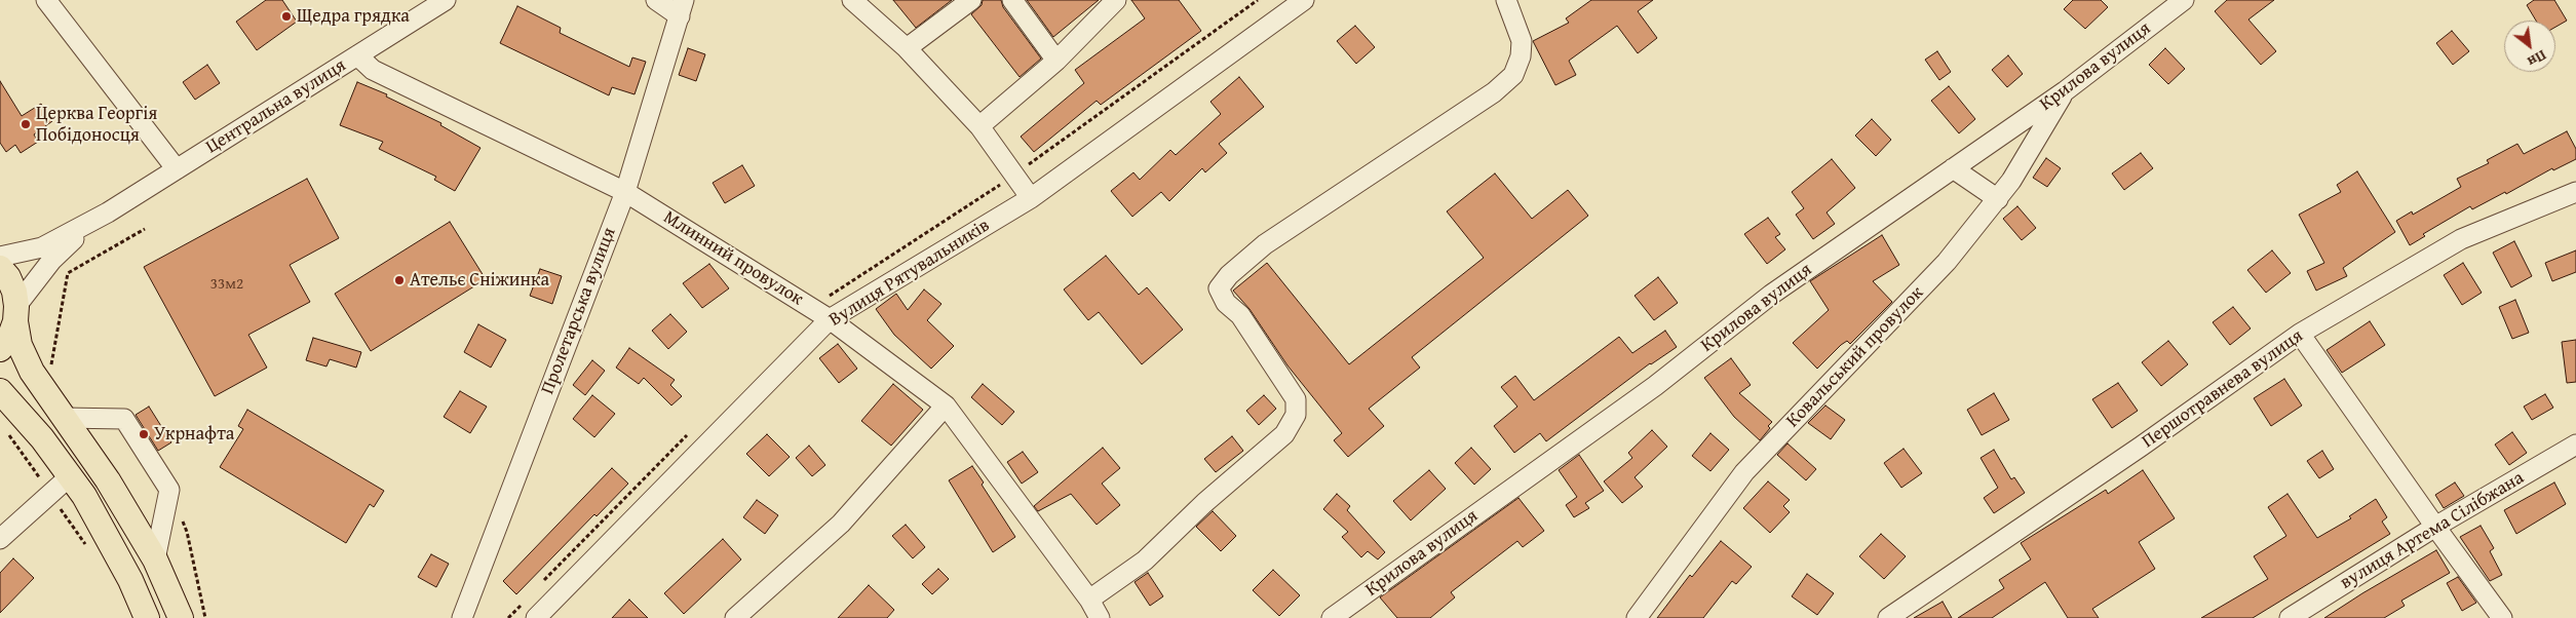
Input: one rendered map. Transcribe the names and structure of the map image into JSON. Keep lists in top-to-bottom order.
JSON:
{
  "streets": {
    "street": [
      "Крилова вулиця",
      "Центральна вулиця",
      "Млинний провулок",
      "Вулиця Рятувальників",
      "Пролетарська вулиця",
      "Ковальський провулок",
      "Першотравнева вулиця",
      "вулиця Артема Сілібжана"
    ]
  },
  "crossings": [
    ["Крилова вулиця", "Ковальський провулок"],
    ["Центральна вулиця", "Млинний провулок"],
    ["Млинний провулок", "Вулиця Рятувальників"],
    ["Млинний провулок", "Пролетарська вулиця"]
  ],
  "places": [
    "Щедра грядка",
    "Церква Георгія Побідоносця",
    "Ательє Сніжинка",
    "Укрнафта"
  ],
  "house_numbers": ["33м2"],
  "north": "bottom right"
}
